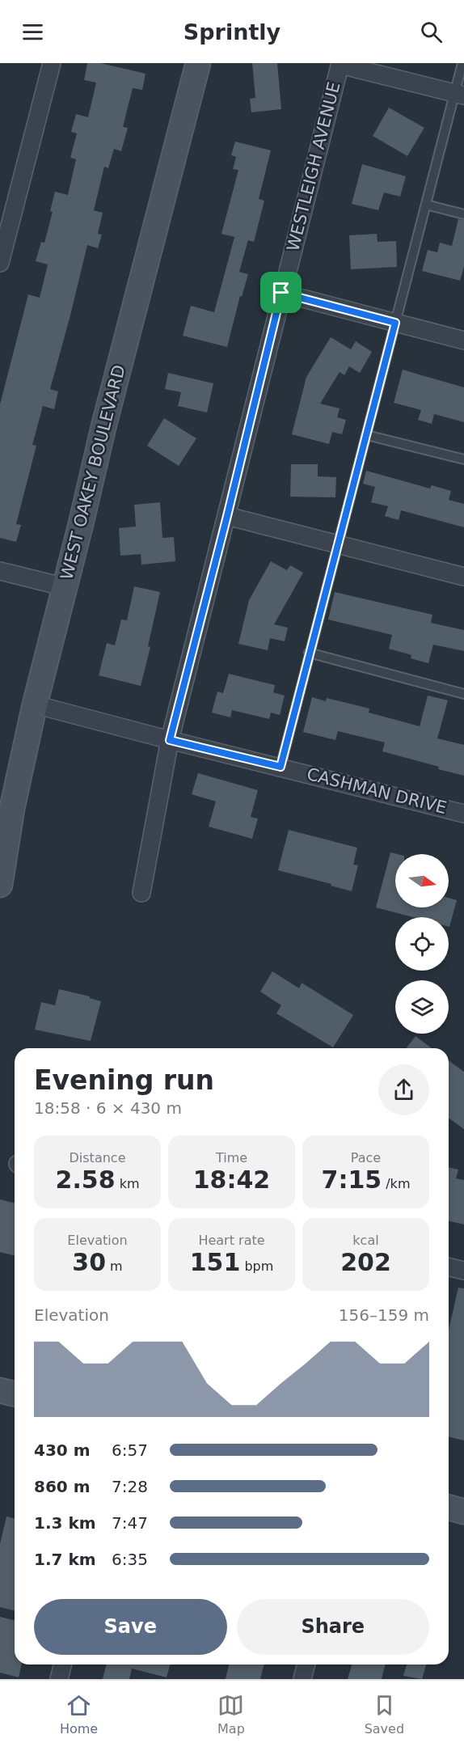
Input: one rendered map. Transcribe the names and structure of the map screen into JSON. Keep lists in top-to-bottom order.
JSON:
{
  "streets": {
    "main road": ["WEST OAKEY BOULEVARD"],
    "street": ["WESTLEIGH AVENUE", "CASHMAN DRIVE"]
  },
  "crossings": [
    ["WESTLEIGH AVENUE", "CASHMAN DRIVE"],
    ["WEST OAKEY BOULEVARD", "CASHMAN DRIVE"]
  ],
  "north": "right",
  "page": {
    "header": "Sprintly",
    "heading": ["Evening run", "18:58 · 6 × 430 m"],
    "stats": [
      ["Distance", "2.58 km"],
      ["Time", "18:42"],
      ["Pace", "7:15 /km"],
      ["Elevation", "30 m"],
      ["Heart rate", "151 bpm"],
      ["kcal", "202"]
    ],
    "chart": ["Elevation", "156–159 m"],
    "list": [
      {
        "name": "430 m",
        "note": "6:57"
      },
      {
        "name": "860 m",
        "note": "7:28"
      },
      {
        "name": "1.3 km",
        "note": "7:47"
      },
      {
        "name": "1.7 km",
        "note": "6:35"
      }
    ],
    "buttons": ["Save", "Share"],
    "tabs": ["Home", "Map", "Saved"]
  }
}
